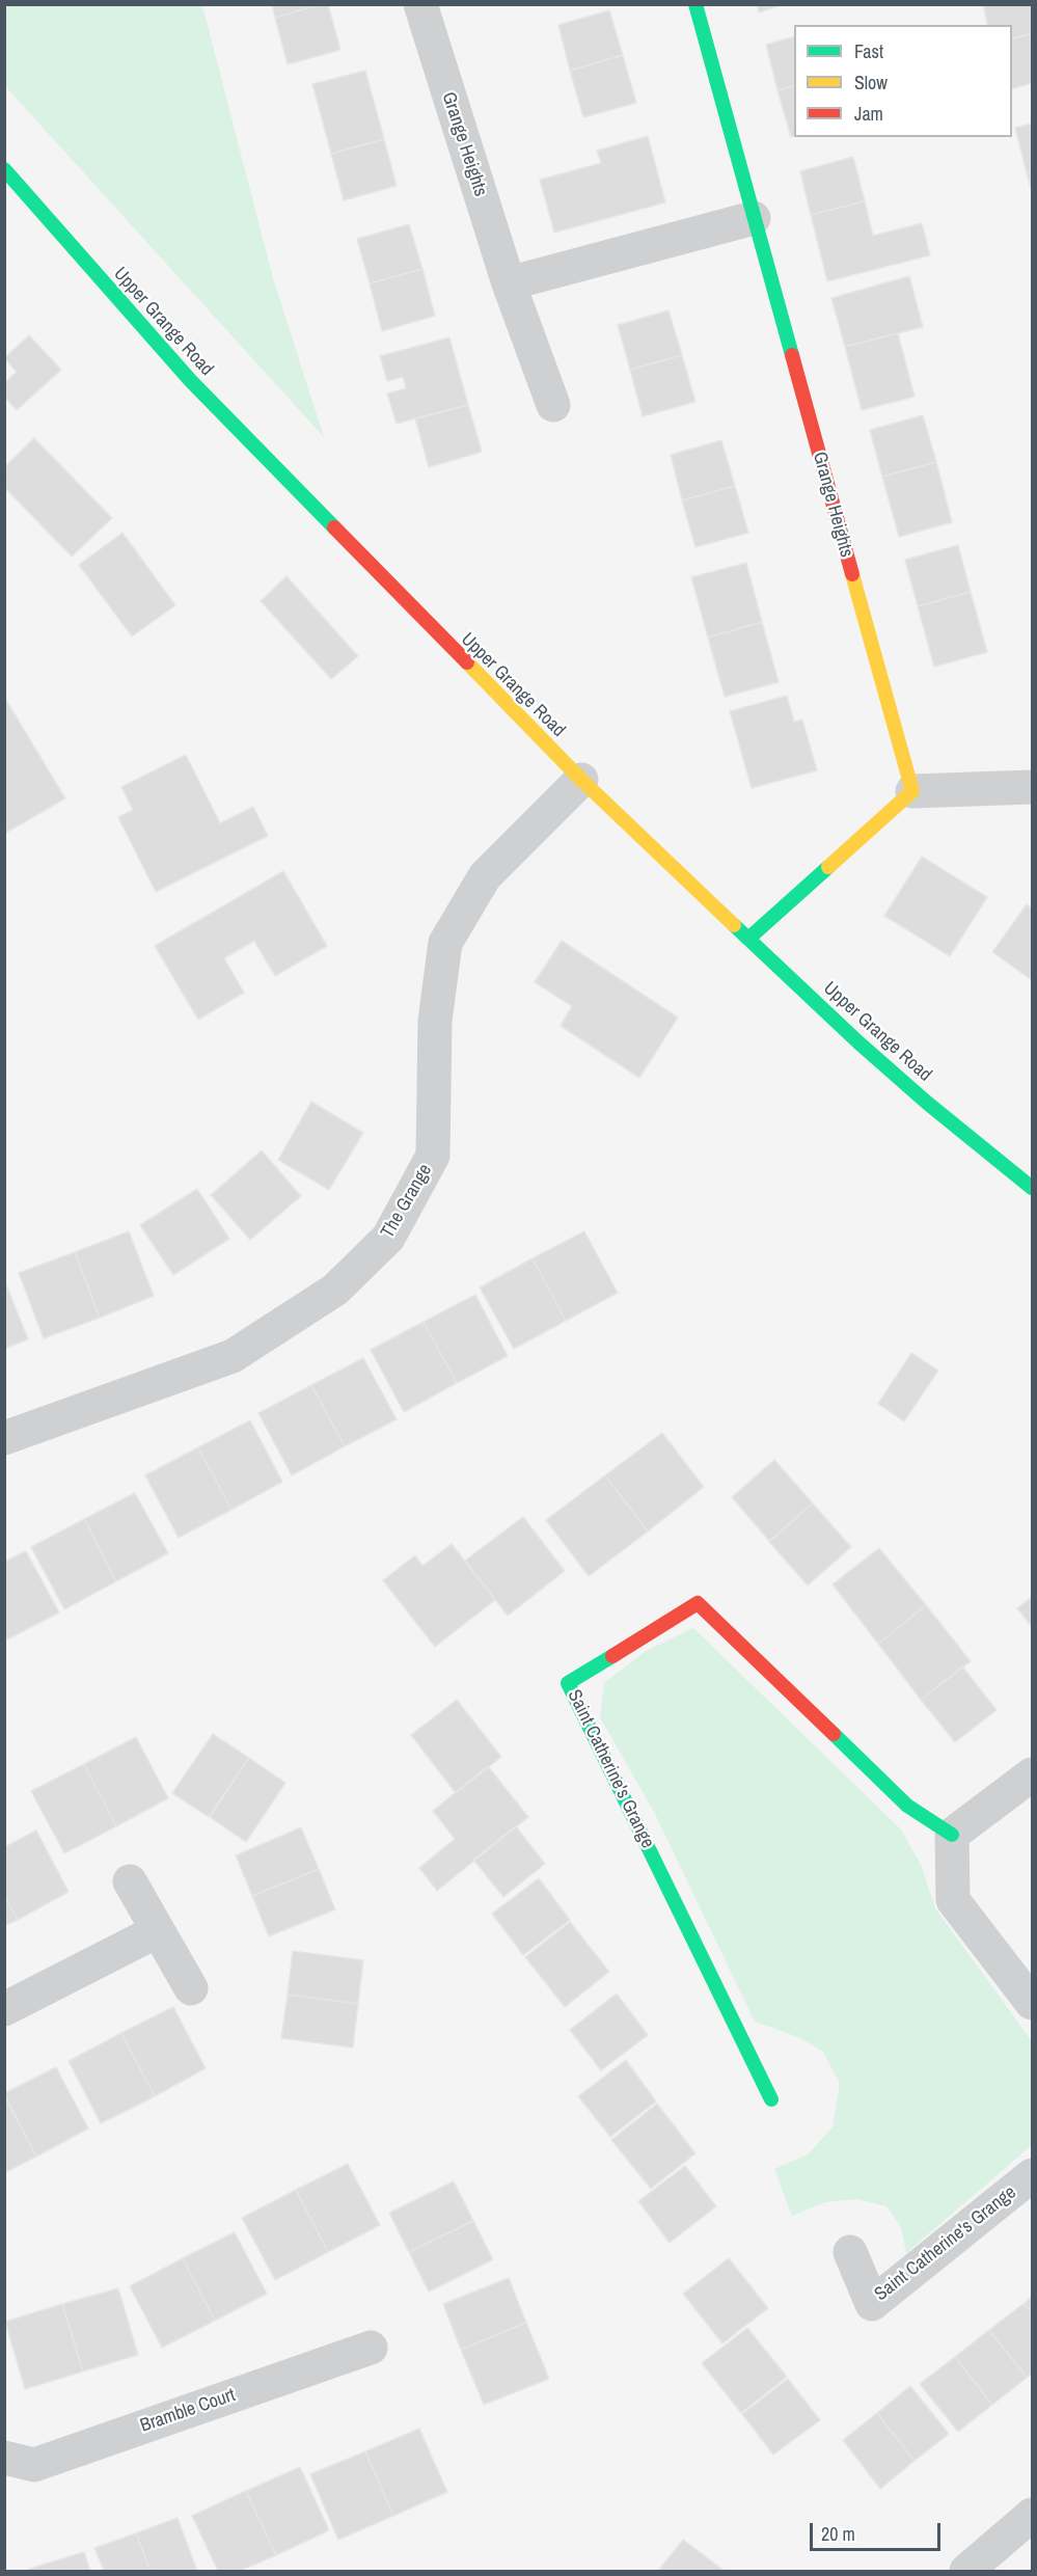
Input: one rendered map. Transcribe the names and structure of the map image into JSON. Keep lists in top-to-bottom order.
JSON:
{
  "streets": {
    "street": [
      "Grange Heights",
      "Upper Grange Road",
      "The Grange",
      "Saint Catherine's Grange",
      "Bramble Court"
    ]
  },
  "crossings": [
    ["Upper Grange Road", "The Grange"]
  ],
  "legend": ["Fast", "Slow", "Jam"],
  "scale_bar": "20 m"
}
